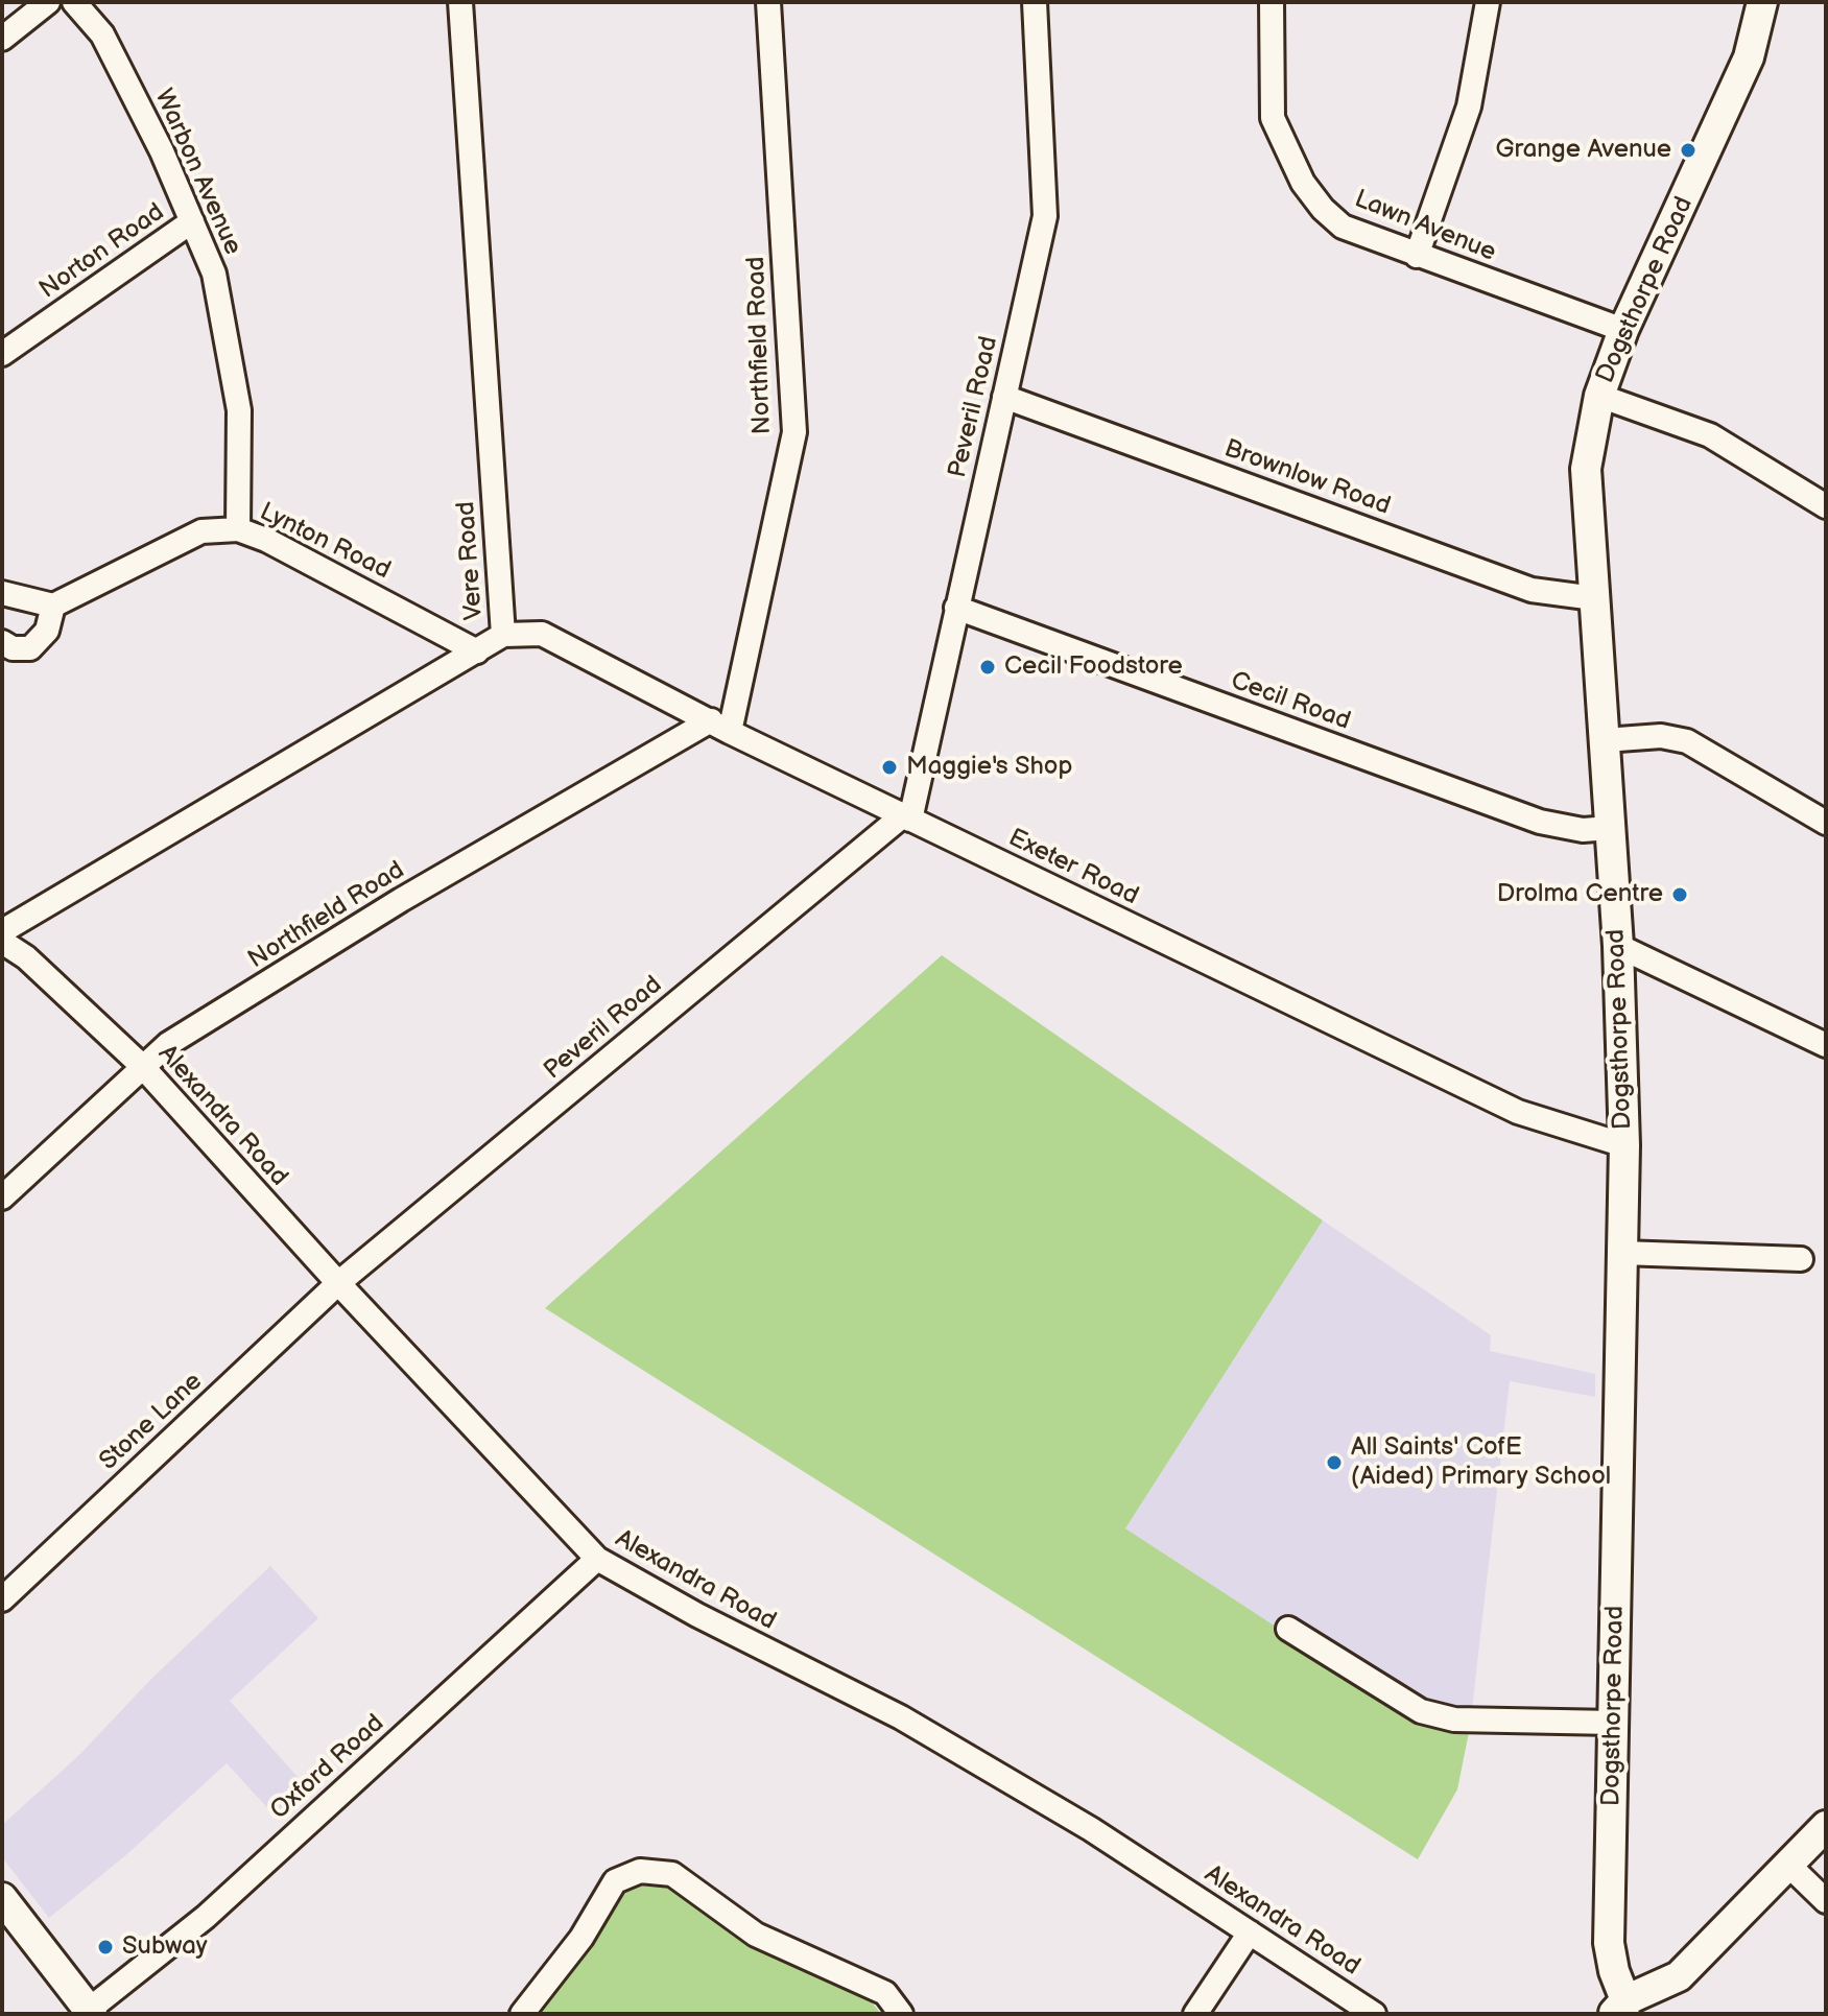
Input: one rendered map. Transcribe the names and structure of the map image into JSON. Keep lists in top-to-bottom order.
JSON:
{
  "streets": {
    "street": [
      "Warbon Avenue",
      "Lawn Avenue",
      "Norton Road",
      "Dogsthorpe Road",
      "Northfield Road",
      "Peveril Road",
      "Brownlow Road",
      "Lynton Road",
      "Vere Road",
      "Cecil Road",
      "Exeter Road",
      "Alexandra Road",
      "Stone Lane",
      "Oxford Road"
    ]
  },
  "crossings": [
    ["Warbon Avenue", "Norton Road"],
    ["Warbon Avenue", "Lynton Road"],
    ["Lawn Avenue", "Dogsthorpe Road"],
    ["Dogsthorpe Road", "Brownlow Road"],
    ["Dogsthorpe Road", "Cecil Road"],
    ["Dogsthorpe Road", "Exeter Road"],
    ["Northfield Road", "Exeter Road"],
    ["Northfield Road", "Alexandra Road"],
    ["Peveril Road", "Brownlow Road"],
    ["Peveril Road", "Cecil Road"],
    ["Peveril Road", "Exeter Road"],
    ["Peveril Road", "Alexandra Road"],
    ["Peveril Road", "Stone Lane"],
    ["Lynton Road", "Vere Road"],
    ["Vere Road", "Exeter Road"],
    ["Alexandra Road", "Stone Lane"],
    ["Alexandra Road", "Oxford Road"]
  ],
  "places": [
    "Grange Avenue",
    "Cecil Foodstore",
    "Maggie's Shop",
    "Drolma Centre",
    "All Saints' CofE (Aided) Primary School",
    "Subway"
  ]
}
